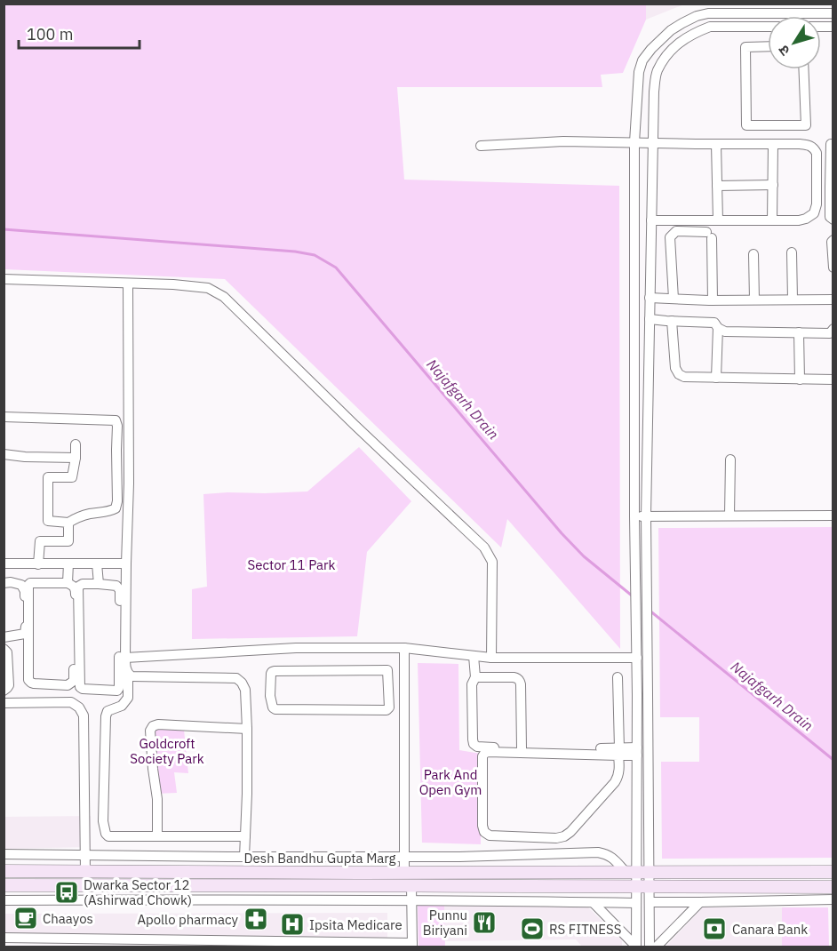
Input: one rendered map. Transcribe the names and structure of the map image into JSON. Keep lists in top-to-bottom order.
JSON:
{
  "streets": {
    "street": ["Desh Bandhu Gupta Marg"]
  },
  "water": ["Najafgarh Drain"],
  "parks": ["Sector 11 Park", "Goldcroft Society Park", "Park And Open Gym"],
  "places": {
    "bus stop": ["Dwarka Sector 12 (Ashirwad Chowk)"],
    "cafe": ["Chaayos"],
    "pharmacy": ["Apollo pharmacy"],
    "restaurant": ["Punnu Biriyani"],
    "hospital": ["Ipsita Medicare"],
    "sports": ["RS FITNESS"],
    "bank": ["Canara Bank"]
  },
  "scale_bar": "100 m",
  "north": "bottom left"
}
